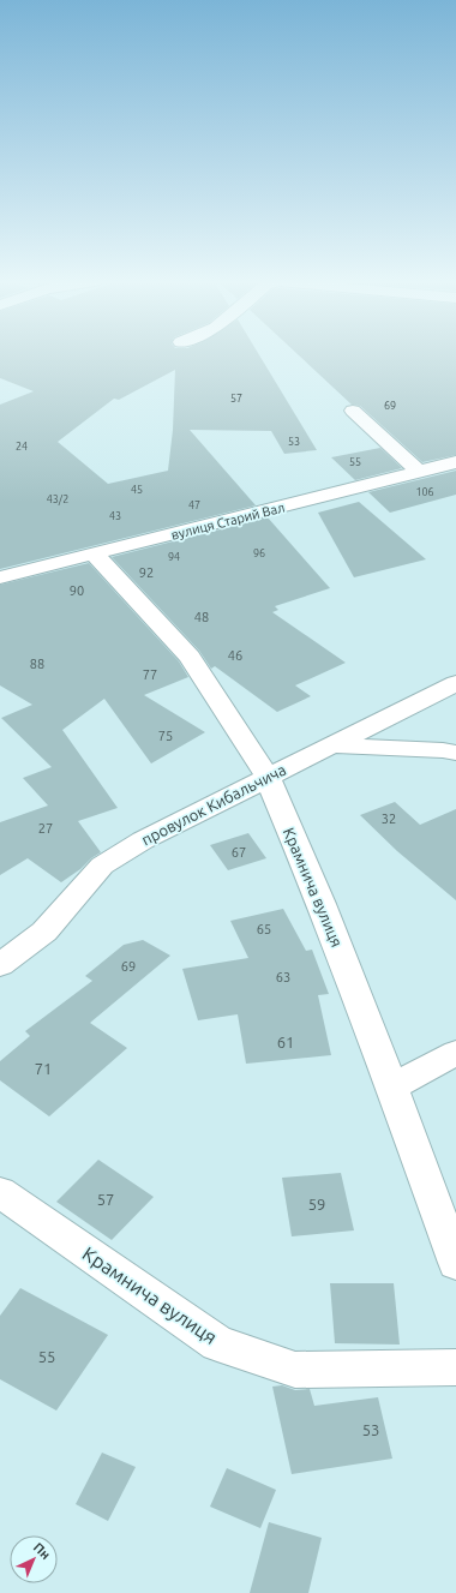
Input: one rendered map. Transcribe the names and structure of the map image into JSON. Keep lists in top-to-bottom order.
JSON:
{
  "streets": {
    "street": ["вулиця Старий Вал", "провулок Кибальчича", "Крамнича вулиця"]
  },
  "crossings": [
    ["вулиця Старий Вал", "Крамнича вулиця"],
    ["провулок Кибальчича", "Крамнича вулиця"]
  ],
  "house_numbers": [
    "57",
    "69",
    "53",
    "24",
    "55",
    "45",
    "106",
    "43/2",
    "47",
    "43",
    "96",
    "94",
    "92",
    "90",
    "48",
    "46",
    "88",
    "77",
    "75",
    "32",
    "27",
    "67",
    "65",
    "69",
    "63",
    "61",
    "71",
    "57",
    "59",
    "55",
    "53"
  ],
  "north": "top right"
}
